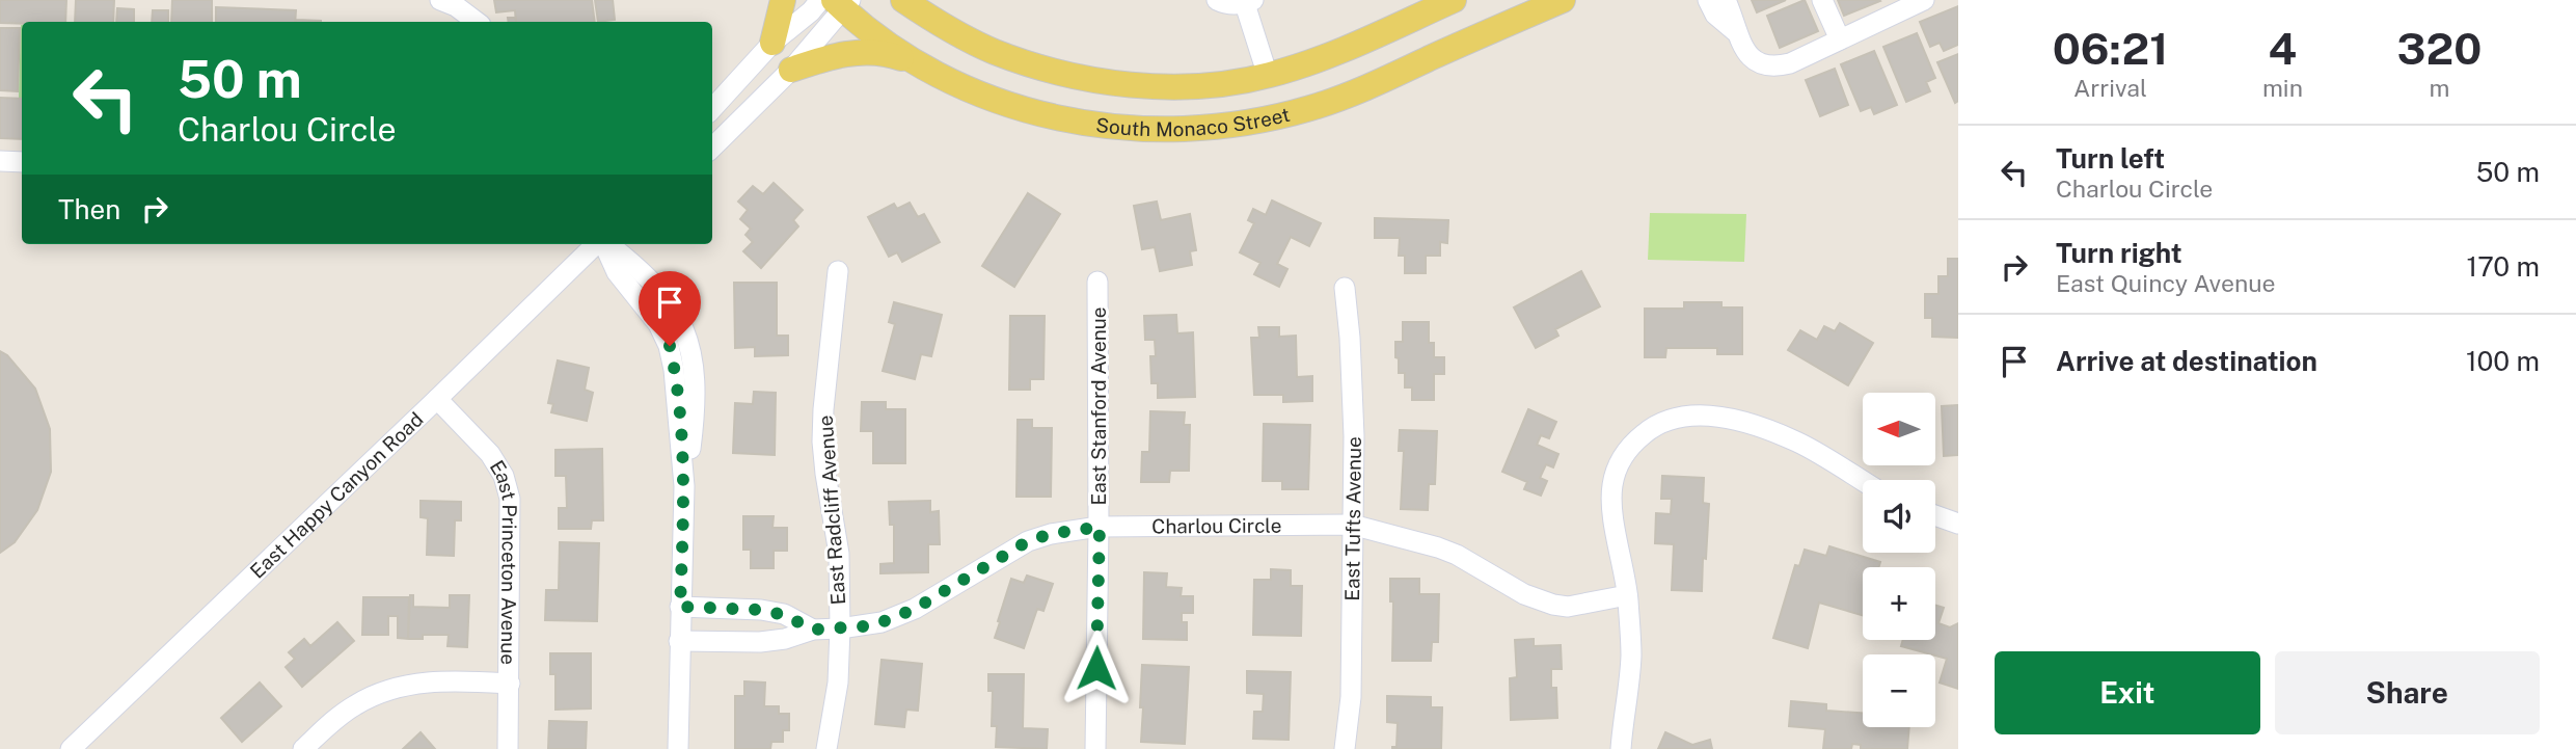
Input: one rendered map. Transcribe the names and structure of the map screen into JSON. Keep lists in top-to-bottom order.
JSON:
{
  "streets": {
    "main road": ["South Monaco Street"],
    "street": [
      "East Stanford Avenue",
      "East Happy Canyon Road",
      "East Radcliff Avenue",
      "East Tufts Avenue",
      "Charlou Circle",
      "East Princeton Avenue"
    ]
  },
  "crossings": [
    ["East Stanford Avenue", "Charlou Circle"],
    ["East Happy Canyon Road", "East Princeton Avenue"],
    ["East Radcliff Avenue", "Charlou Circle"],
    ["East Tufts Avenue", "Charlou Circle"]
  ],
  "north": "left",
  "page": {
    "eta": [
      "06:21",
      "Arrival",
      "4",
      "min",
      "320",
      "m"
    ],
    "turn": ["50 m", "Charlou Circle"],
    "list": [
      {
        "name": "Turn left",
        "note": "Charlou Circle",
        "value": "50 m"
      },
      {
        "name": "Turn right",
        "note": "East Quincy Avenue",
        "value": "170 m"
      },
      {
        "name": "Arrive at destination",
        "value": "100 m"
      }
    ],
    "then": "Then",
    "map_buttons": ["+", "−"],
    "buttons": ["Exit", "Share"]
  }
}
